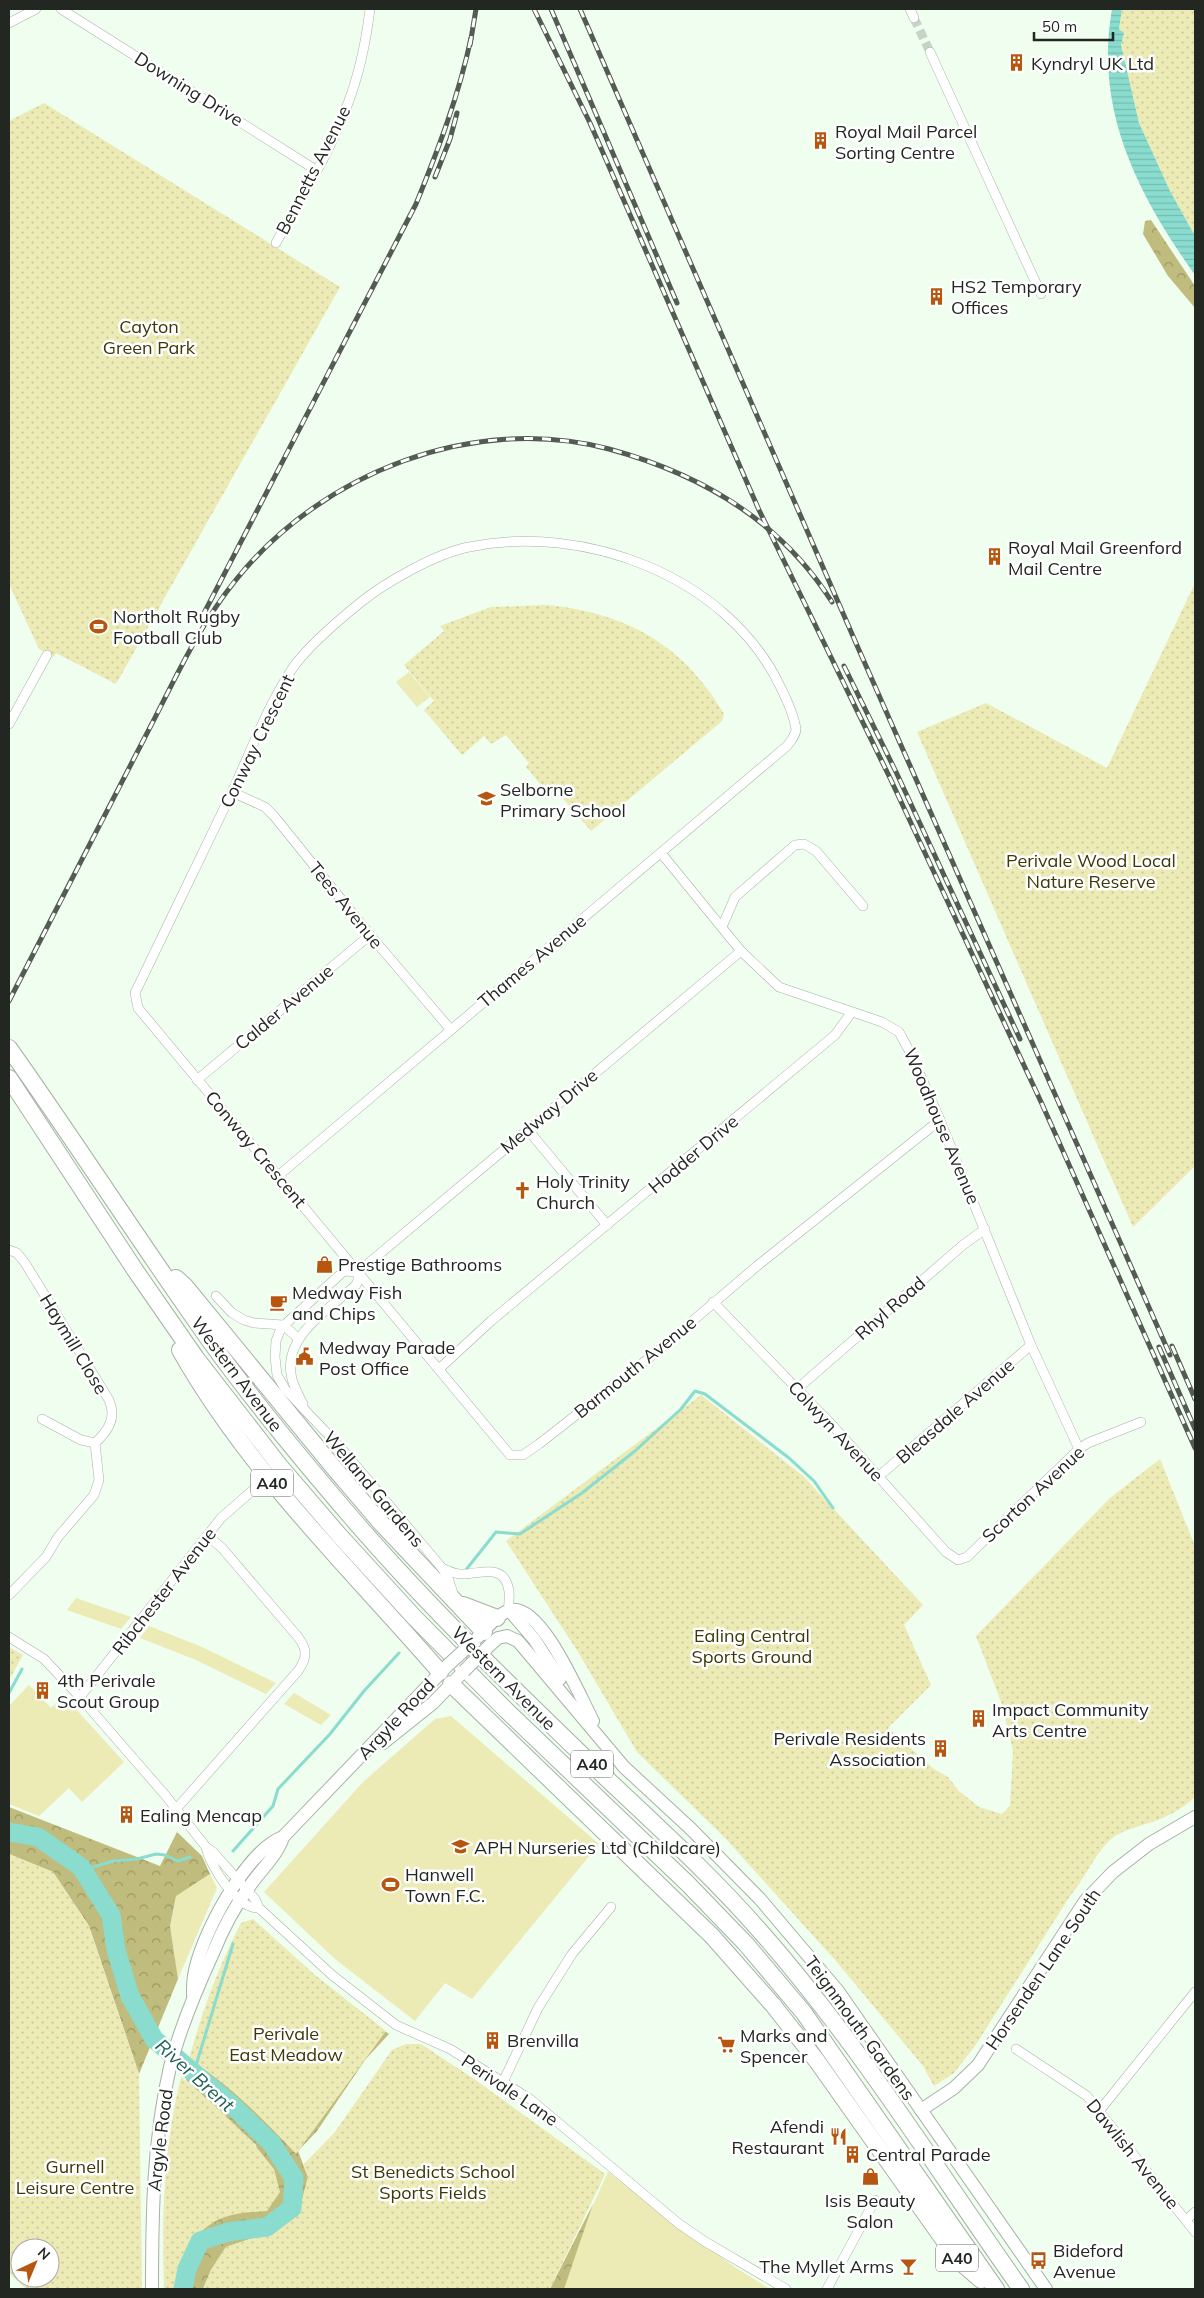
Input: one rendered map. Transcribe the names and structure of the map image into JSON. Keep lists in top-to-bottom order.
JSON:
{
  "streets": {
    "highway": ["Western Avenue", "A40"],
    "main road": ["Argyle Road", "Horsenden Lane South", "Teignmouth Gardens"],
    "street": [
      "Downing Drive",
      "Bennetts Avenue",
      "Conway Crescent",
      "Tees Avenue",
      "Thames Avenue",
      "Calder Avenue",
      "Medway Drive",
      "Woodhouse Avenue",
      "Hodder Drive",
      "Rhyl Road",
      "Haymill Close",
      "Barmouth Avenue",
      "Bleasdale Avenue",
      "Colwyn Avenue",
      "Welland Gardens",
      "Scorton Avenue",
      "Ribchester Avenue",
      "Perivale Lane",
      "Dawlish Avenue"
    ]
  },
  "crossings": [
    ["Downing Drive", "Bennetts Avenue"],
    ["Conway Crescent", "Tees Avenue"],
    ["Conway Crescent", "Thames Avenue"],
    ["Conway Crescent", "Calder Avenue"],
    ["Conway Crescent", "Medway Drive"],
    ["Conway Crescent", "Barmouth Avenue"],
    ["Tees Avenue", "Thames Avenue"],
    ["Tees Avenue", "Calder Avenue"],
    ["Thames Avenue", "Woodhouse Avenue"],
    ["Medway Drive", "Woodhouse Avenue"],
    ["Medway Drive", "Barmouth Avenue"],
    ["Woodhouse Avenue", "Hodder Drive"],
    ["Woodhouse Avenue", "Rhyl Road"],
    ["Woodhouse Avenue", "Barmouth Avenue"],
    ["Woodhouse Avenue", "Bleasdale Avenue"],
    ["Woodhouse Avenue", "Scorton Avenue"],
    ["Hodder Drive", "Barmouth Avenue"],
    ["Rhyl Road", "Colwyn Avenue"],
    ["Barmouth Avenue", "Colwyn Avenue"],
    ["Western Avenue", "A40"],
    ["Bleasdale Avenue", "Colwyn Avenue"],
    ["Colwyn Avenue", "Scorton Avenue"],
    ["A40", "Welland Gardens"],
    ["A40", "Argyle Road"],
    ["Argyle Road", "Perivale Lane"],
    ["Horsenden Lane South", "Teignmouth Gardens"]
  ],
  "water": ["River Brent"],
  "parks": [
    "Cayton Green Park",
    "Perivale Wood Local Nature Reserve",
    "Ealing Central Sports Ground",
    "Perivale East Meadow",
    "Gurnell Leisure Centre",
    "St Benedicts School Sports Fields"
  ],
  "places": {
    "building": [
      "Kyndryl UK Ltd",
      "Royal Mail Parcel Sorting Centre",
      "HS2 Temporary Offices",
      "Royal Mail Greenford Mail Centre",
      "4th Perivale Scout Group",
      "Impact Community Arts Centre",
      "Perivale Residents Association",
      "Ealing Mencap",
      "Brenvilla",
      "Central Parade"
    ],
    "sports": ["Northolt Rugby Football Club", "Hanwell Town F.C."],
    "school or university": ["Selborne Primary School", "APH Nurseries Ltd (Childcare)"],
    "church": ["Holy Trinity Church"],
    "shop": ["Prestige Bathrooms", "Isis Beauty Salon"],
    "cafe": ["Medway Fish and Chips"],
    "public building": ["Medway Parade Post Office"],
    "supermarket": ["Marks and Spencer"],
    "restaurant": ["Afendi Restaurant"],
    "bus stop": ["Bideford Avenue"],
    "bar": ["The Myllet Arms"]
  },
  "scale_bar": "50 m",
  "north": "top right"
}
